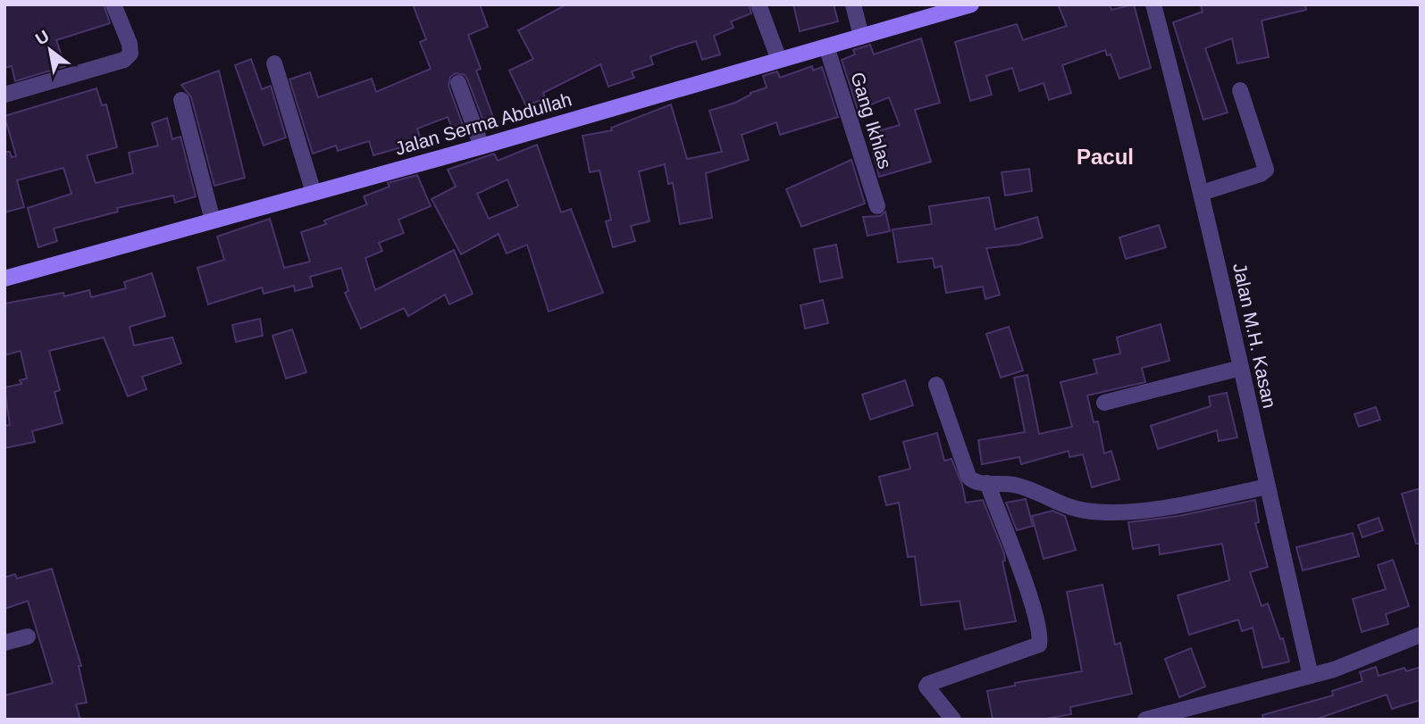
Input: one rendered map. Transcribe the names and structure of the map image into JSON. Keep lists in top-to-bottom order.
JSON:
{
  "streets": {
    "main road": ["Jalan Serma Abdullah"],
    "street": ["Gang Ikhlas", "Jalan M.H. Kasan"]
  },
  "crossings": [
    ["Gang Ikhlas", "Jalan Serma Abdullah"]
  ],
  "districts": ["Pacul"],
  "north": "top left"
}
